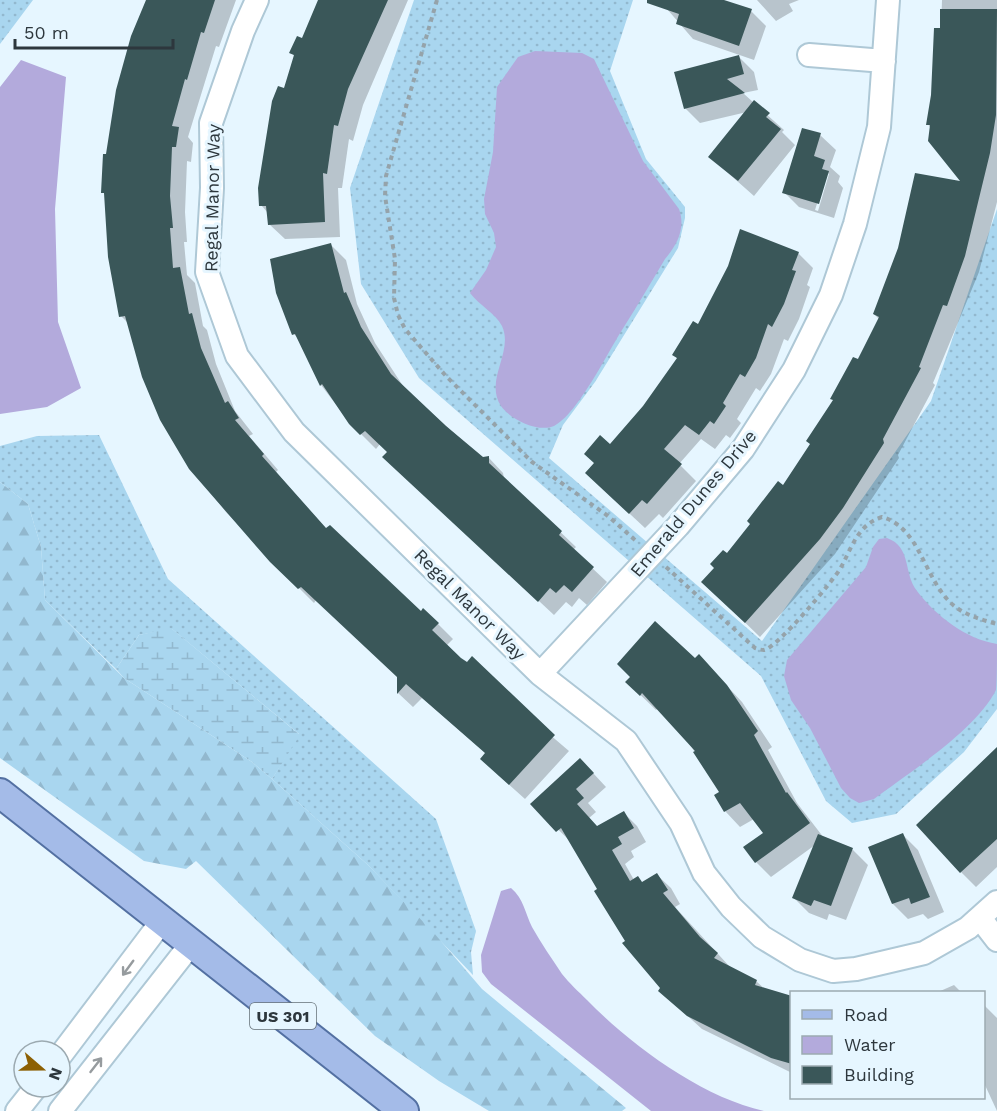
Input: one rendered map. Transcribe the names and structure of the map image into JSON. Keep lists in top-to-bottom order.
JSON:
{
  "streets": {
    "main road": ["US 301"],
    "street": ["Regal Manor Way", "Emerald Dunes Drive"]
  },
  "crossings": [
    ["Regal Manor Way", "Emerald Dunes Drive"]
  ],
  "legend": ["Road", "Water", "Building"],
  "scale_bar": "50 m",
  "north": "right"
}
